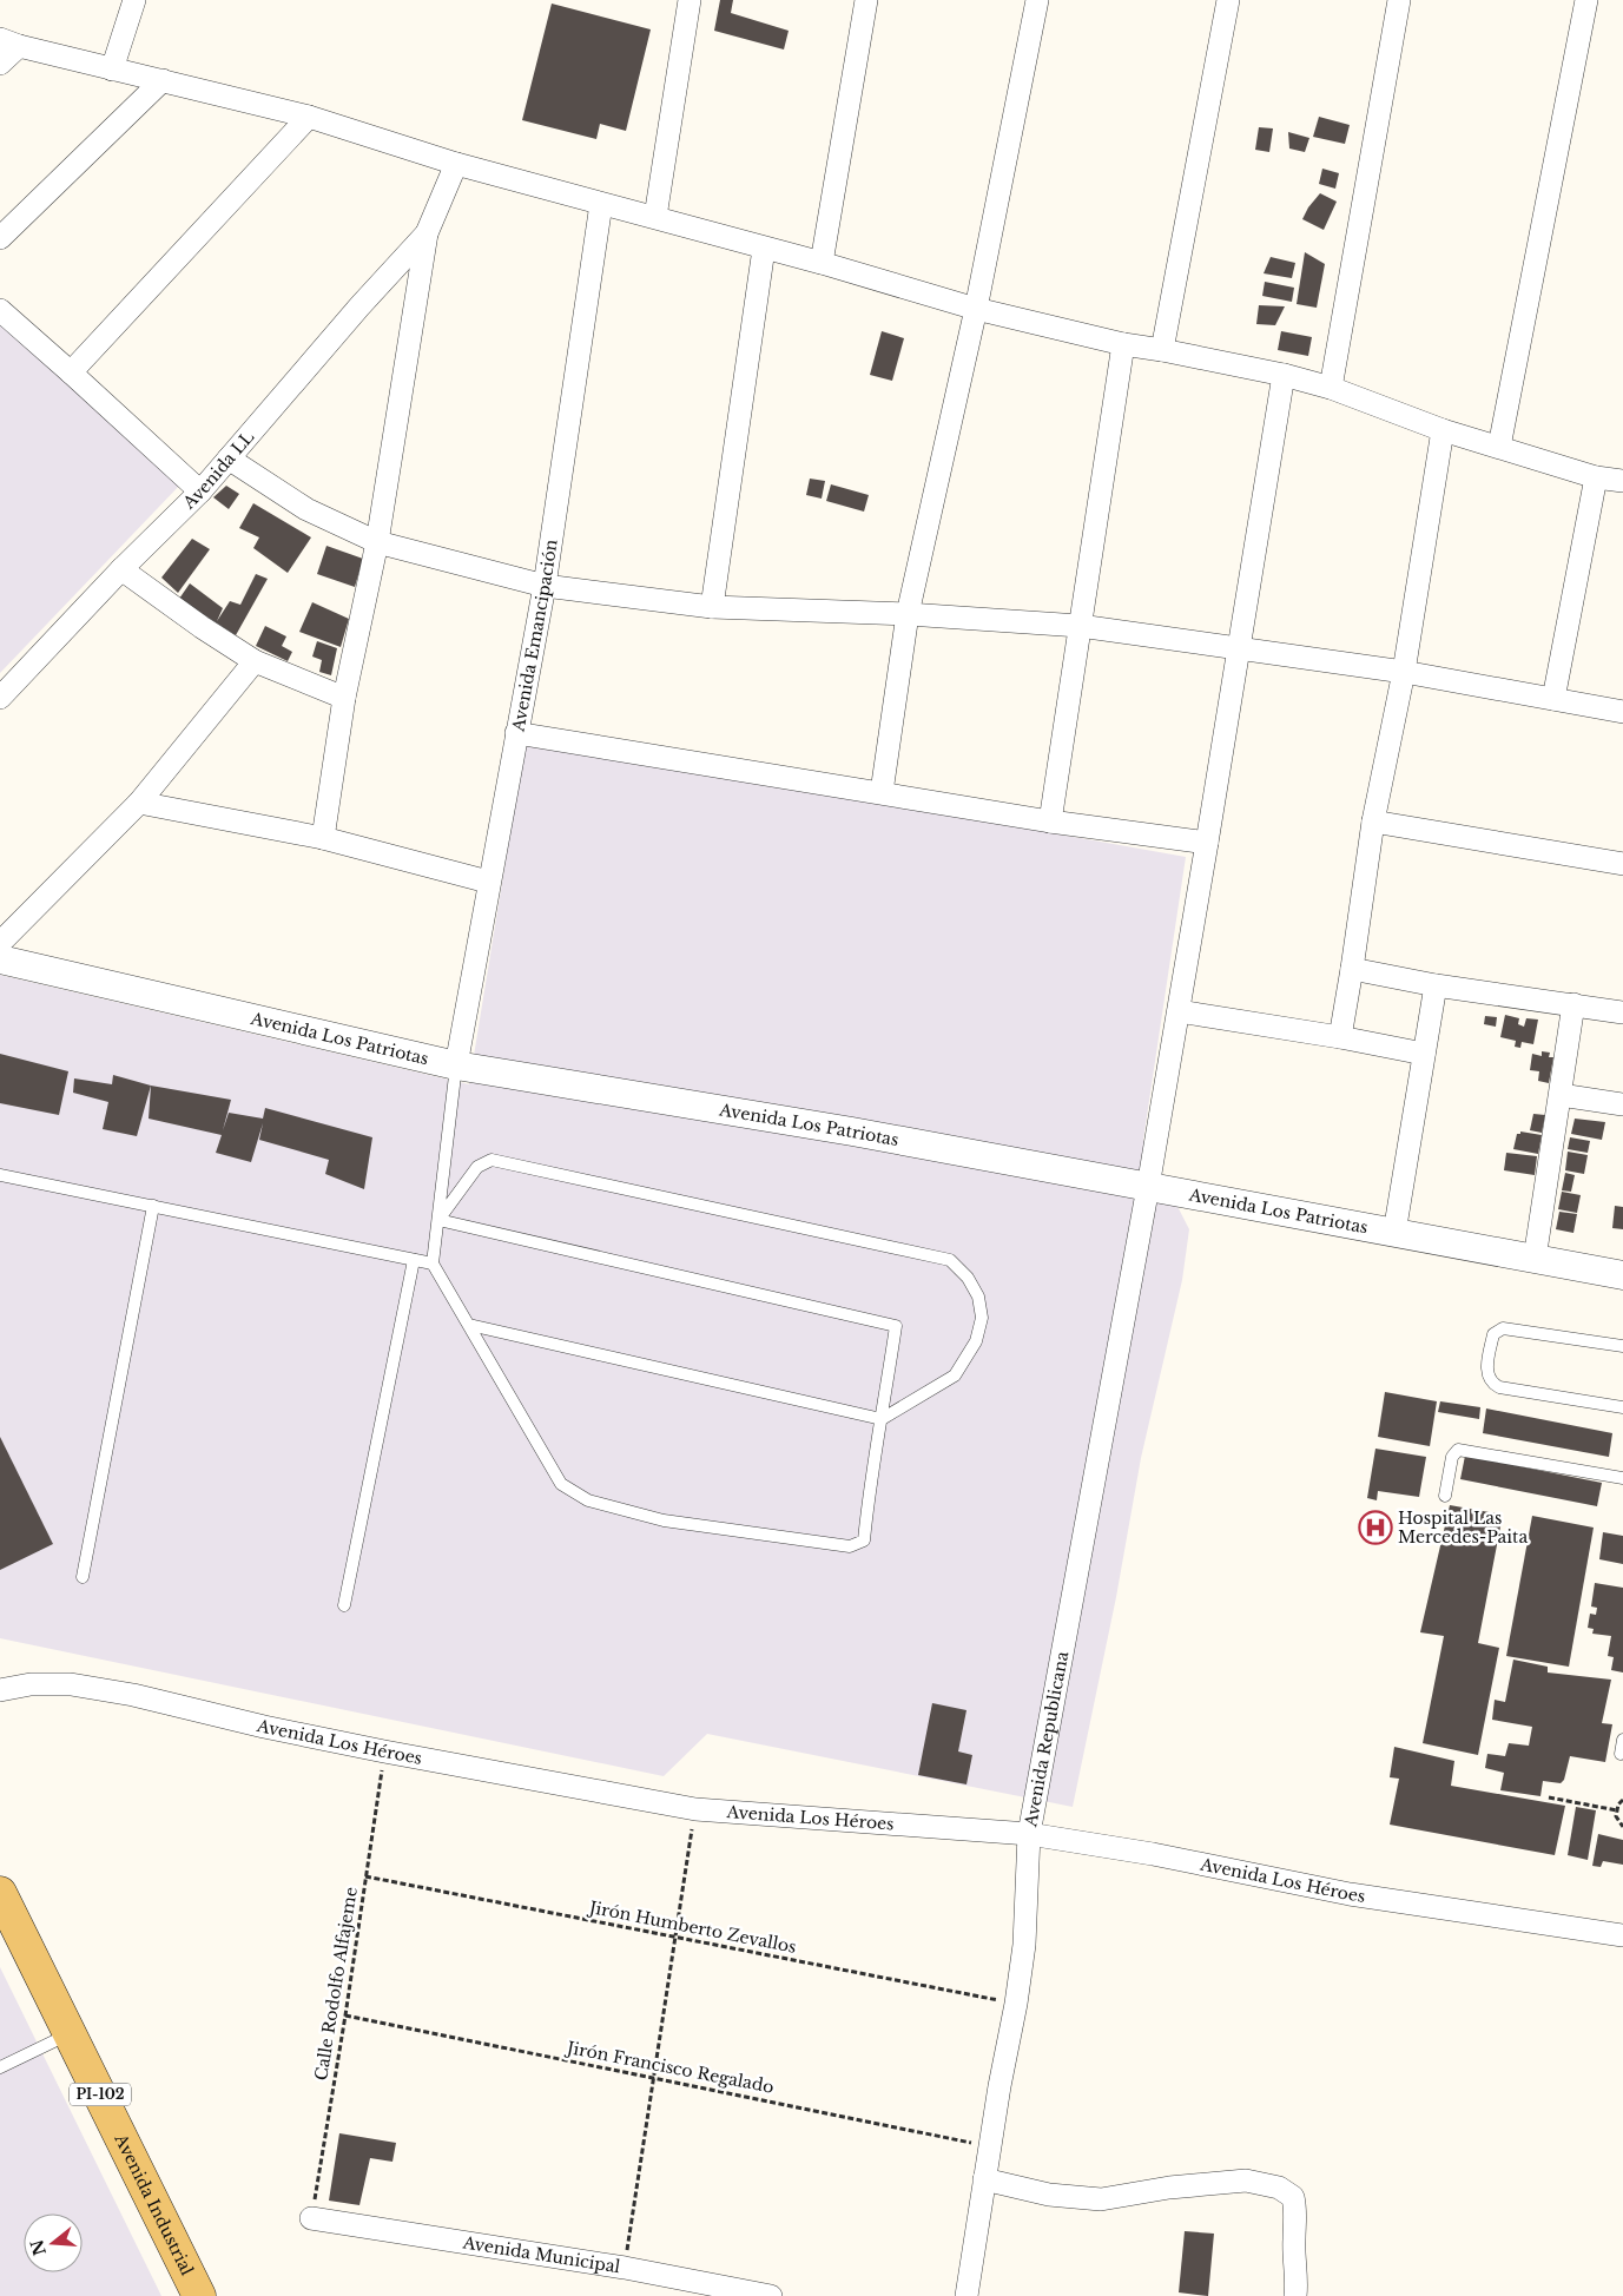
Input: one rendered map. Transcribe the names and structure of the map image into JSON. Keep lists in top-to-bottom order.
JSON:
{
  "streets": {
    "main road": ["PI-102", "Avenida Industrial"],
    "street": [
      "Avenida LL",
      "Avenida Emancipación",
      "Avenida Los Patriotas",
      "Avenida Republicana",
      "Avenida Los Héroes",
      "Avenida Municipal"
    ],
    "path": ["Jirón Humberto Zevallos", "Calle Rodolfo Alfajeme", "Jirón Francisco Regalado"]
  },
  "crossings": [
    ["Avenida Emancipación", "Avenida Los Patriotas"],
    ["Avenida Los Patriotas", "Avenida Republicana"],
    ["Avenida Republicana", "Avenida Los Héroes"],
    ["Avenida Republicana", "Jirón Humberto Zevallos"],
    ["Avenida Republicana", "Jirón Francisco Regalado"],
    ["Avenida Los Héroes", "Calle Rodolfo Alfajeme"],
    ["Jirón Humberto Zevallos", "Calle Rodolfo Alfajeme"],
    ["Calle Rodolfo Alfajeme", "Jirón Francisco Regalado"],
    ["Calle Rodolfo Alfajeme", "Avenida Municipal"]
  ],
  "places": {
    "hospital": ["Hospital Las Mercedes-Paita"]
  },
  "north": "left"
}
